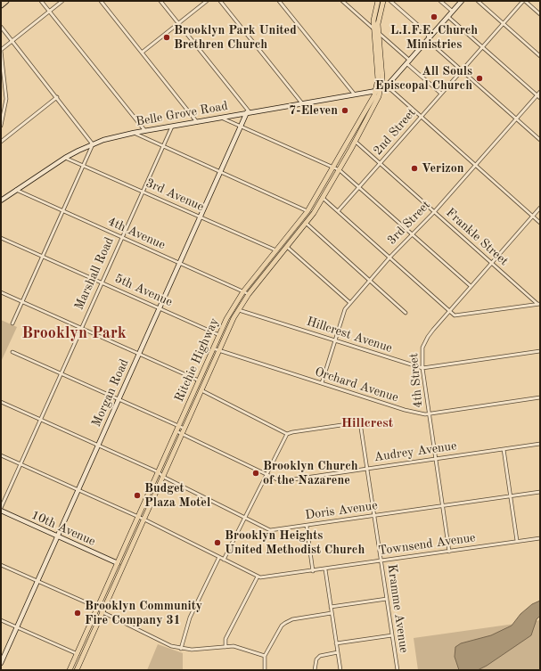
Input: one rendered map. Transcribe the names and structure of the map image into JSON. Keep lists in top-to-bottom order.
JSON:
{
  "streets": {
    "main road": ["Ritchie Highway"],
    "street": [
      "Belle Grove Road",
      "2nd Street",
      "3rd Avenue",
      "3rd Street",
      "4th Avenue",
      "Frankle Street",
      "Marshall Road",
      "5th Avenue",
      "Hillcrest Avenue",
      "4th Street",
      "Orchard Avenue",
      "Morgan Road",
      "Audrey Avenue",
      "Doris Avenue",
      "10th Avenue",
      "Townsend Avenue",
      "Kramme Avenue"
    ]
  },
  "crossings": [
    ["Belle Grove Road", "3rd Avenue"],
    ["Belle Grove Road", "4th Avenue"],
    ["Belle Grove Road", "Marshall Road"],
    ["Belle Grove Road", "Ritchie Highway"],
    ["Belle Grove Road", "Morgan Road"],
    ["2nd Street", "Frankle Street"],
    ["3rd Avenue", "Marshall Road"],
    ["3rd Avenue", "Ritchie Highway"],
    ["3rd Avenue", "Morgan Road"],
    ["3rd Street", "Frankle Street"],
    ["3rd Street", "Hillcrest Avenue"],
    ["3rd Street", "Orchard Avenue"],
    ["4th Avenue", "Marshall Road"],
    ["4th Avenue", "Ritchie Highway"],
    ["4th Avenue", "Morgan Road"],
    ["Frankle Street", "Ritchie Highway"],
    ["Frankle Street", "4th Street"],
    ["Marshall Road", "5th Avenue"],
    ["Marshall Road", "Townsend Avenue"],
    ["5th Avenue", "Ritchie Highway"],
    ["5th Avenue", "Morgan Road"],
    ["Hillcrest Avenue", "Ritchie Highway"],
    ["Hillcrest Avenue", "4th Street"],
    ["Ritchie Highway", "Orchard Avenue"],
    ["Ritchie Highway", "Audrey Avenue"],
    ["Ritchie Highway", "Doris Avenue"],
    ["Ritchie Highway", "10th Avenue"],
    ["Ritchie Highway", "Townsend Avenue"],
    ["4th Street", "Orchard Avenue"],
    ["4th Street", "Audrey Avenue"],
    ["4th Street", "Doris Avenue"],
    ["4th Street", "Townsend Avenue"],
    ["Morgan Road", "10th Avenue"],
    ["Morgan Road", "Townsend Avenue"],
    ["Audrey Avenue", "Kramme Avenue"],
    ["Doris Avenue", "Kramme Avenue"],
    ["Townsend Avenue", "Kramme Avenue"]
  ],
  "districts": ["Brooklyn Park", "Hillcrest"],
  "places": [
    "L.I.F.E. Church Ministries",
    "Brooklyn Park United Brethren Church",
    "All Souls Episcopal Church",
    "7-Eleven",
    "Verizon",
    "Brooklyn Church of the Nazarene",
    "Budget Plaza Motel",
    "Brooklyn Heights United Methodist Church",
    "Brooklyn Community Fire Company 31"
  ]
}
